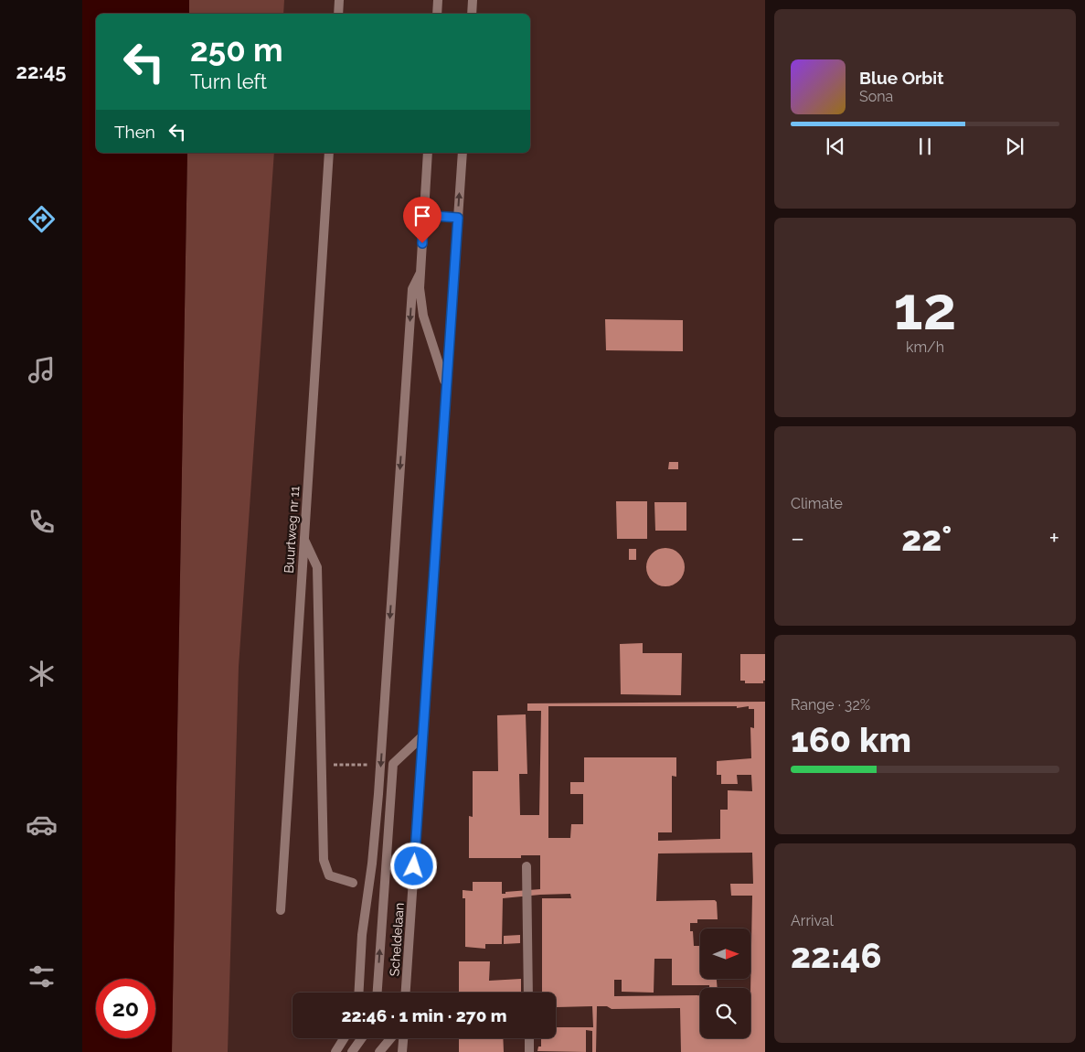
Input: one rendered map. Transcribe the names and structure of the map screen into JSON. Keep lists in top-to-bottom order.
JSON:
{
  "streets": {
    "lane": ["Buurtweg nr 11", "Scheldelaan"]
  },
  "north": "right",
  "page": {
    "tabs": "22:45",
    "turn": ["250 m", "Turn left"],
    "song": ["Blue Orbit", "Sona"],
    "then": "Then",
    "tile": [
      ["12", "km/h"],
      "Climate",
      ["Range · 32%", "160 km"],
      ["Arrival", "22:46"]
    ],
    "heat": ["−", "22°", "+"],
    "limit": "20",
    "trip": "22:46 · 1 min · 270 m"
  }
}
